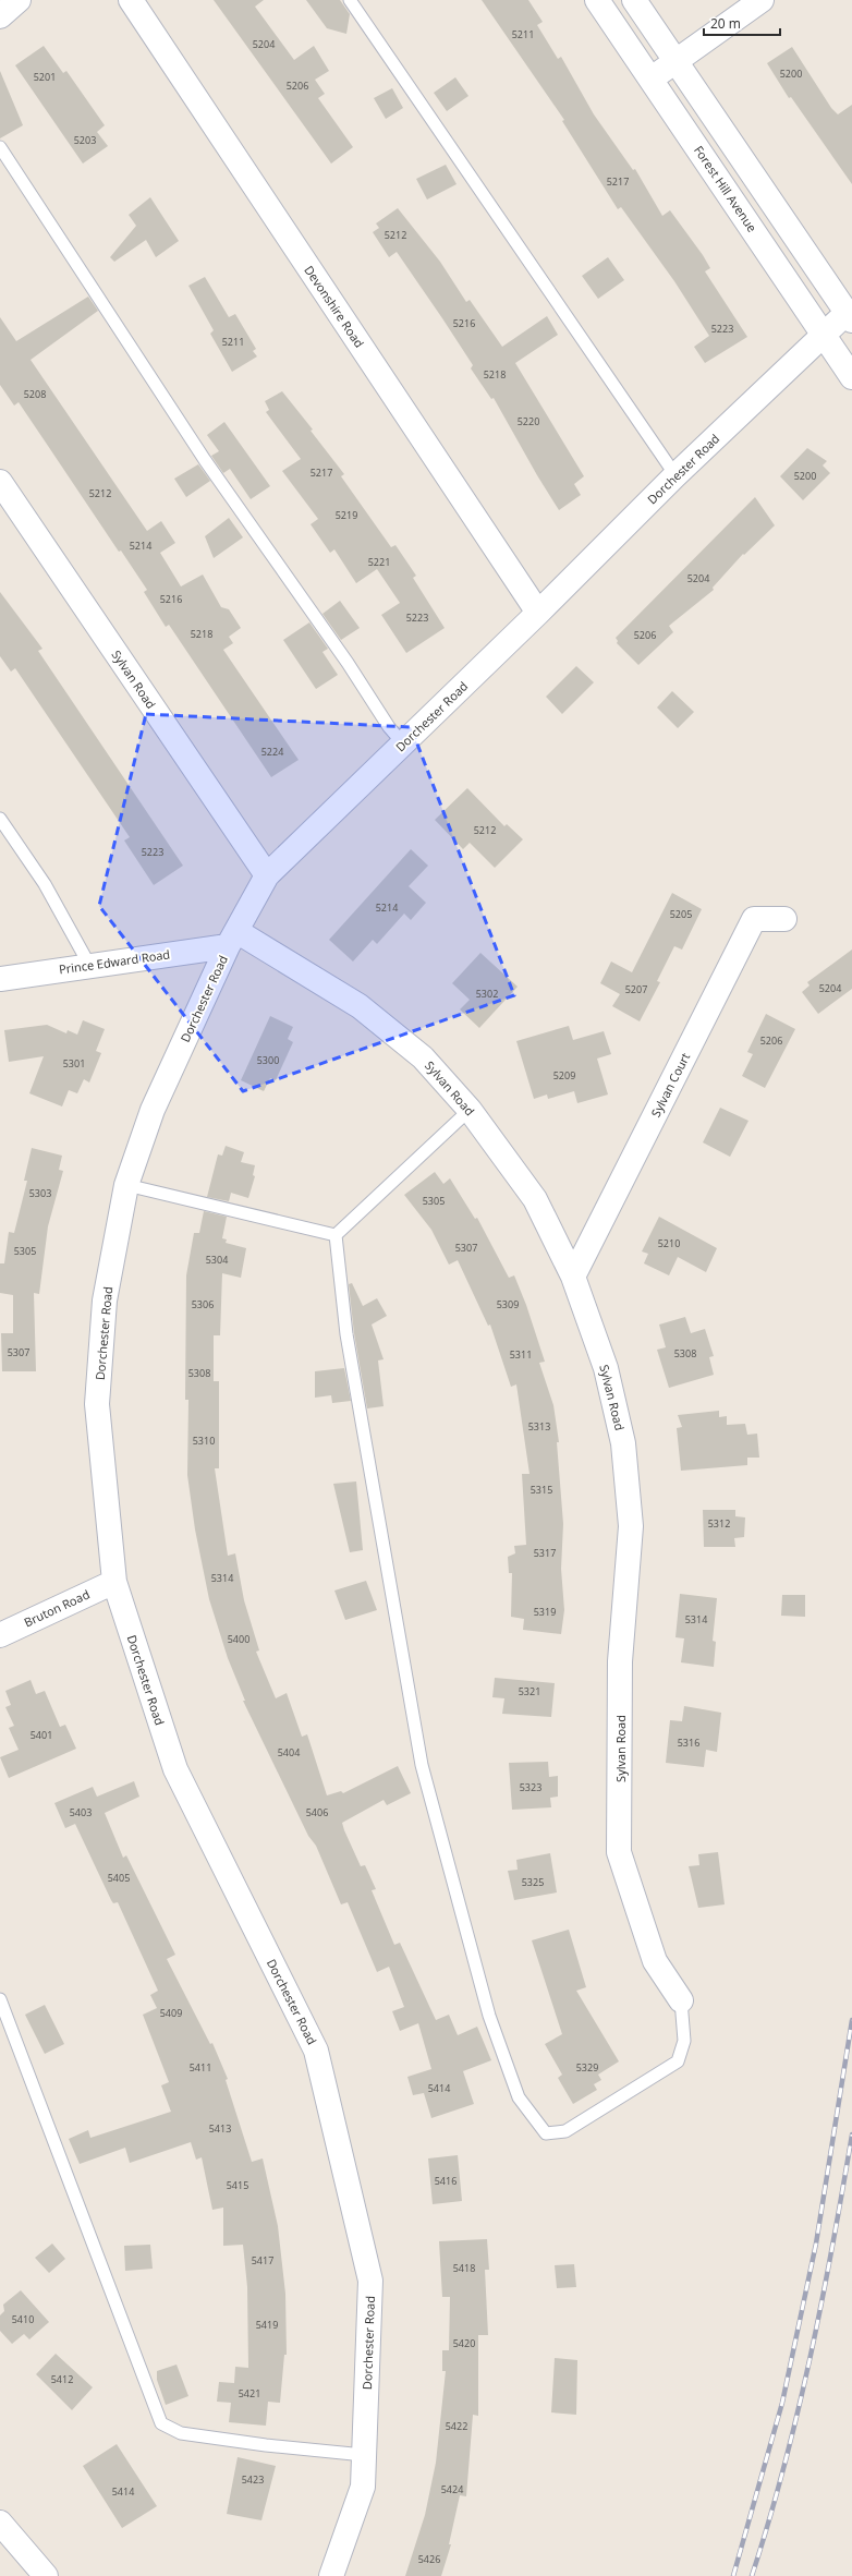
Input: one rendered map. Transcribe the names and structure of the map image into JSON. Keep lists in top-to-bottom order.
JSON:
{
  "streets": {
    "street": [
      "Forest Hill Avenue",
      "Devonshire Road",
      "Dorchester Road",
      "Sylvan Road",
      "Prince Edward Road",
      "Sylvan Court",
      "Bruton Road"
    ]
  },
  "crossings": [
    ["Forest Hill Avenue", "Dorchester Road"],
    ["Devonshire Road", "Dorchester Road"],
    ["Dorchester Road", "Sylvan Road"],
    ["Dorchester Road", "Prince Edward Road"],
    ["Dorchester Road", "Bruton Road"],
    ["Sylvan Road", "Prince Edward Road"],
    ["Sylvan Road", "Sylvan Court"]
  ],
  "house_numbers": [
    "5211",
    "5204",
    "5200",
    "5201",
    "5206",
    "5203",
    "5217",
    "5212",
    "5216",
    "5223",
    "5211",
    "5218",
    "5208",
    "5220",
    "5217",
    "5200",
    "5212",
    "5219",
    "5214",
    "5221",
    "5204",
    "5216",
    "5223",
    "5218",
    "5206",
    "5224",
    "5212",
    "5223",
    "5214",
    "5205",
    "5204",
    "5207",
    "5302",
    "5206",
    "5300",
    "5301",
    "5209",
    "5303",
    "5305",
    "5210",
    "5307",
    "5305",
    "5304",
    "5306",
    "5309",
    "5307",
    "5308",
    "5311",
    "5308",
    "5313",
    "5310",
    "5315",
    "5312",
    "5317",
    "5314",
    "5319",
    "5314",
    "5400",
    "5321",
    "5401",
    "5316",
    "5404",
    "5323",
    "5403",
    "5406",
    "5405",
    "5325",
    "5409",
    "5411",
    "5329",
    "5414",
    "5413",
    "5416",
    "5415",
    "5417",
    "5418",
    "5410",
    "5419",
    "5420",
    "5412",
    "5421",
    "5422",
    "5423",
    "5424",
    "5414",
    "5426"
  ],
  "scale_bar": "20 m"
}
